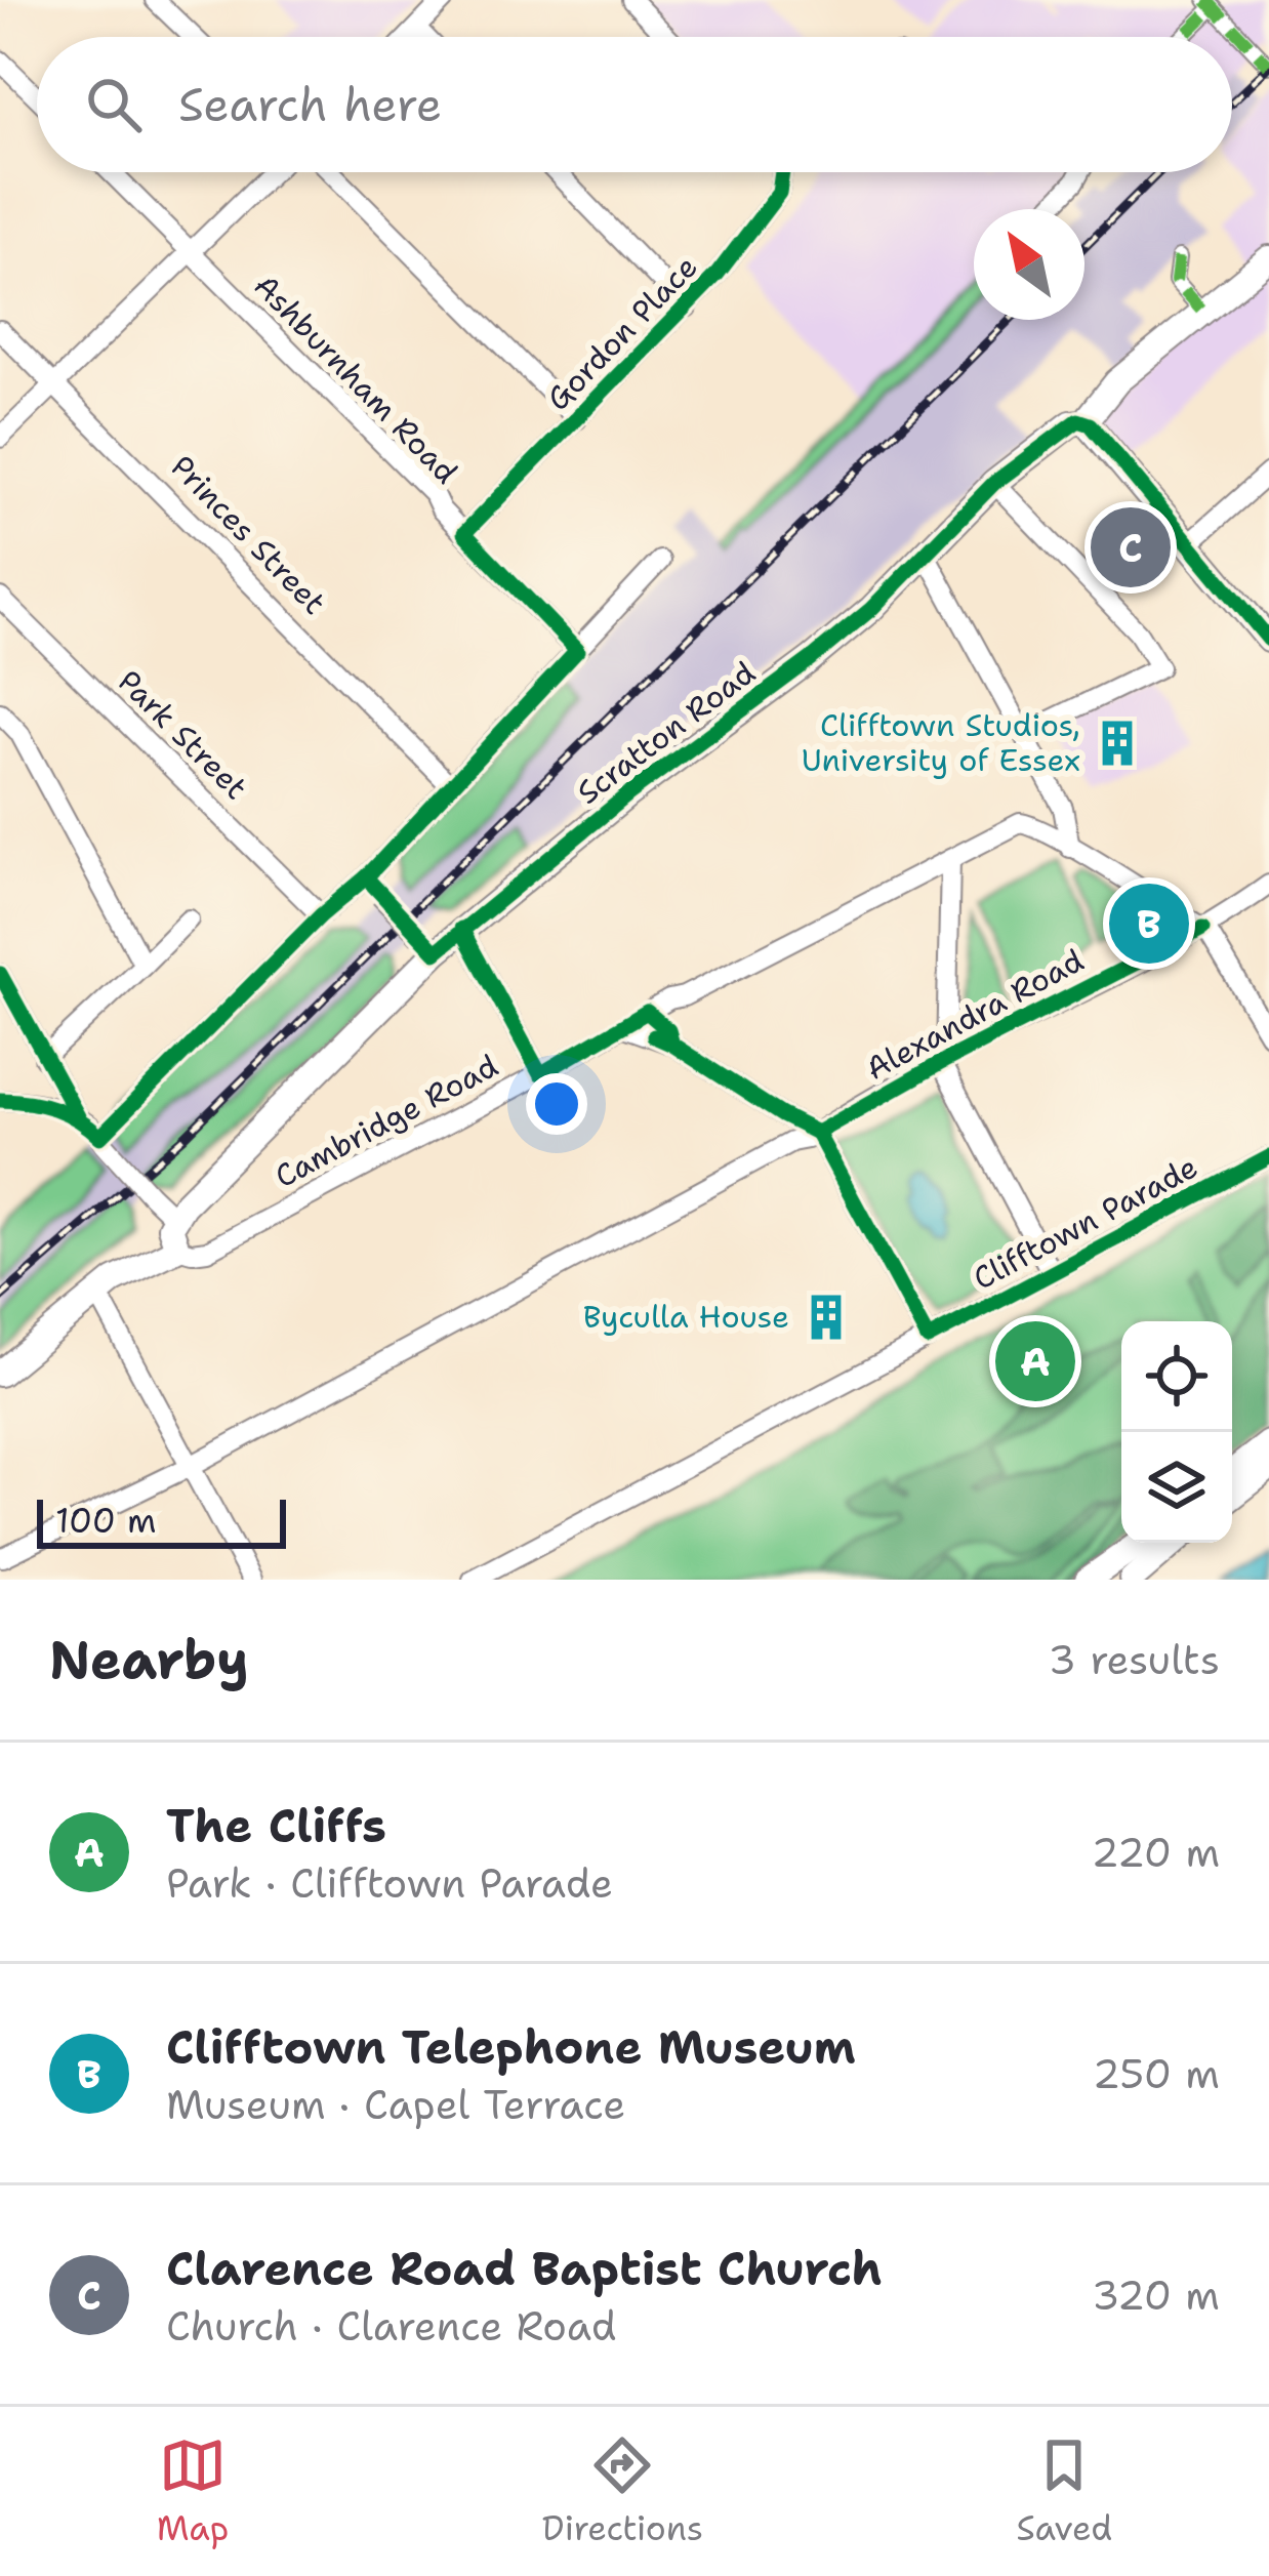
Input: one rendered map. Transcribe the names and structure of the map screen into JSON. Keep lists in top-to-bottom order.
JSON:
{
  "streets": {
    "street": [
      "Gordon Place",
      "Ashburnham Road",
      "Princes Street",
      "Scratton Road",
      "Park Street",
      "Alexandra Road",
      "Cambridge Road",
      "Clifftown Parade"
    ]
  },
  "crossings": [
    ["Gordon Place", "Ashburnham Road"]
  ],
  "places": {
    "building": ["Clifftown Studios, University of Essex", "Byculla House"]
  },
  "scale_bar": "100 m",
  "north": "top left",
  "page": {
    "search": "Search here",
    "pins": ["C", "B", "A"],
    "scale": "100 m",
    "heading": ["Nearby", "3 results"],
    "list": [
      {
        "mark": "A",
        "name": "The Cliffs",
        "note": "Park · Clifftown Parade",
        "value": "220 m"
      },
      {
        "mark": "B",
        "name": "Clifftown Telephone Museum",
        "note": "Museum · Capel Terrace",
        "value": "250 m"
      },
      {
        "mark": "C",
        "name": "Clarence Road Baptist Church",
        "note": "Church · Clarence Road",
        "value": "320 m"
      }
    ],
    "nav": ["Map", "Directions", "Saved"]
  }
}
